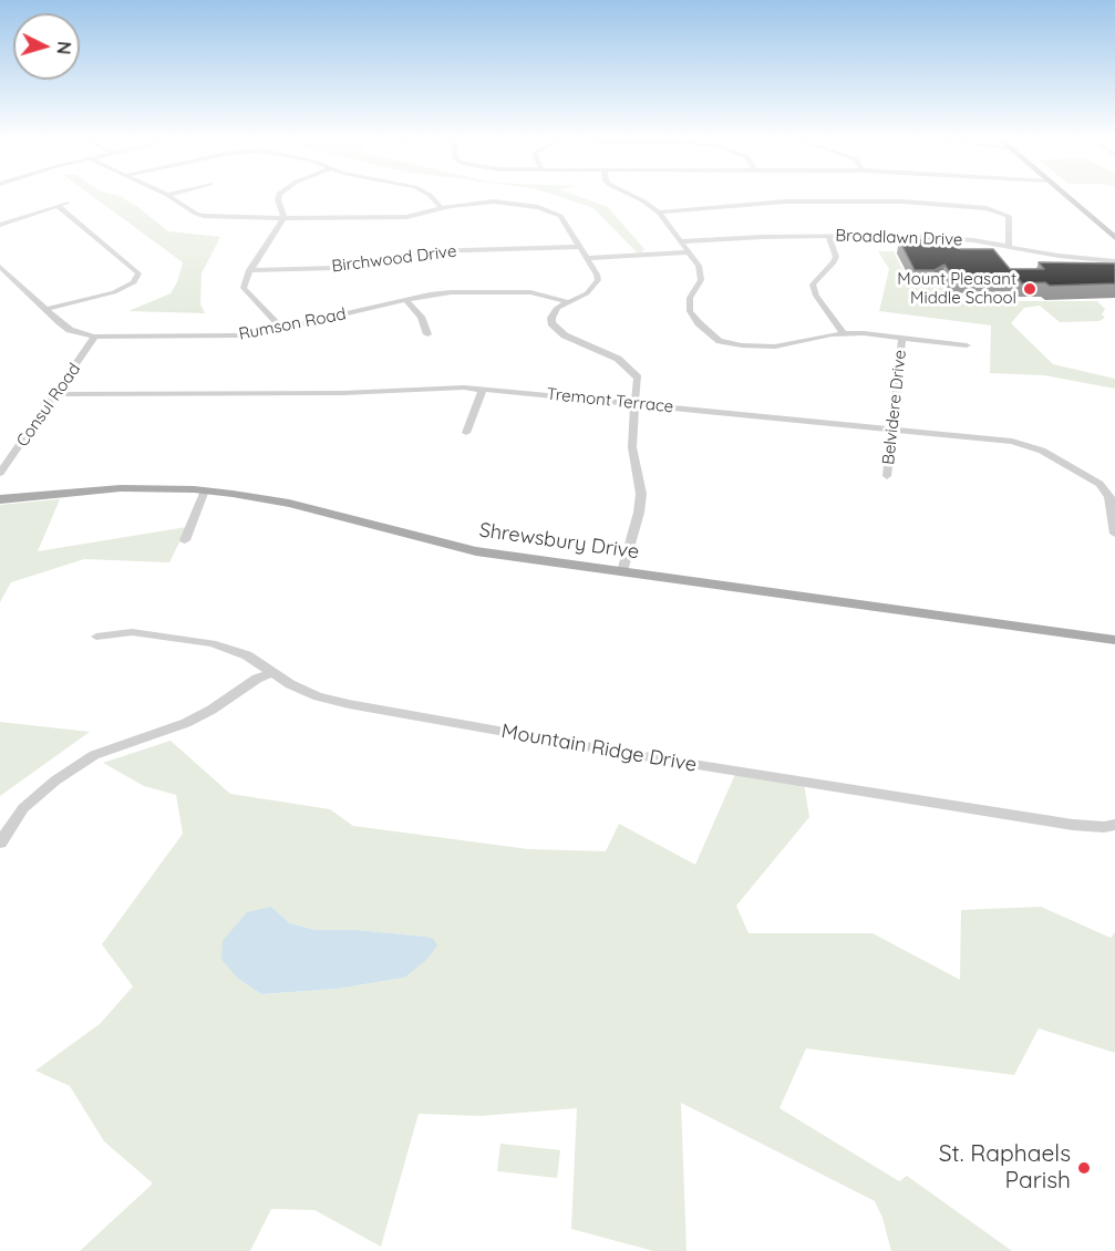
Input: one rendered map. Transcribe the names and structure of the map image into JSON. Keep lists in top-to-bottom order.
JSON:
{
  "streets": {
    "main road": ["Shrewsbury Drive"],
    "street": [
      "Broadlawn Drive",
      "Birchwood Drive",
      "Rumson Road",
      "Tremont Terrace",
      "Consul Road",
      "Belvidere Drive",
      "Mountain Ridge Drive"
    ]
  },
  "crossings": [
    ["Rumson Road", "Consul Road"],
    ["Tremont Terrace", "Consul Road"],
    ["Tremont Terrace", "Belvidere Drive"]
  ],
  "places": ["Mount Pleasant Middle School", "St. Raphaels Parish"],
  "north": "right"
}
